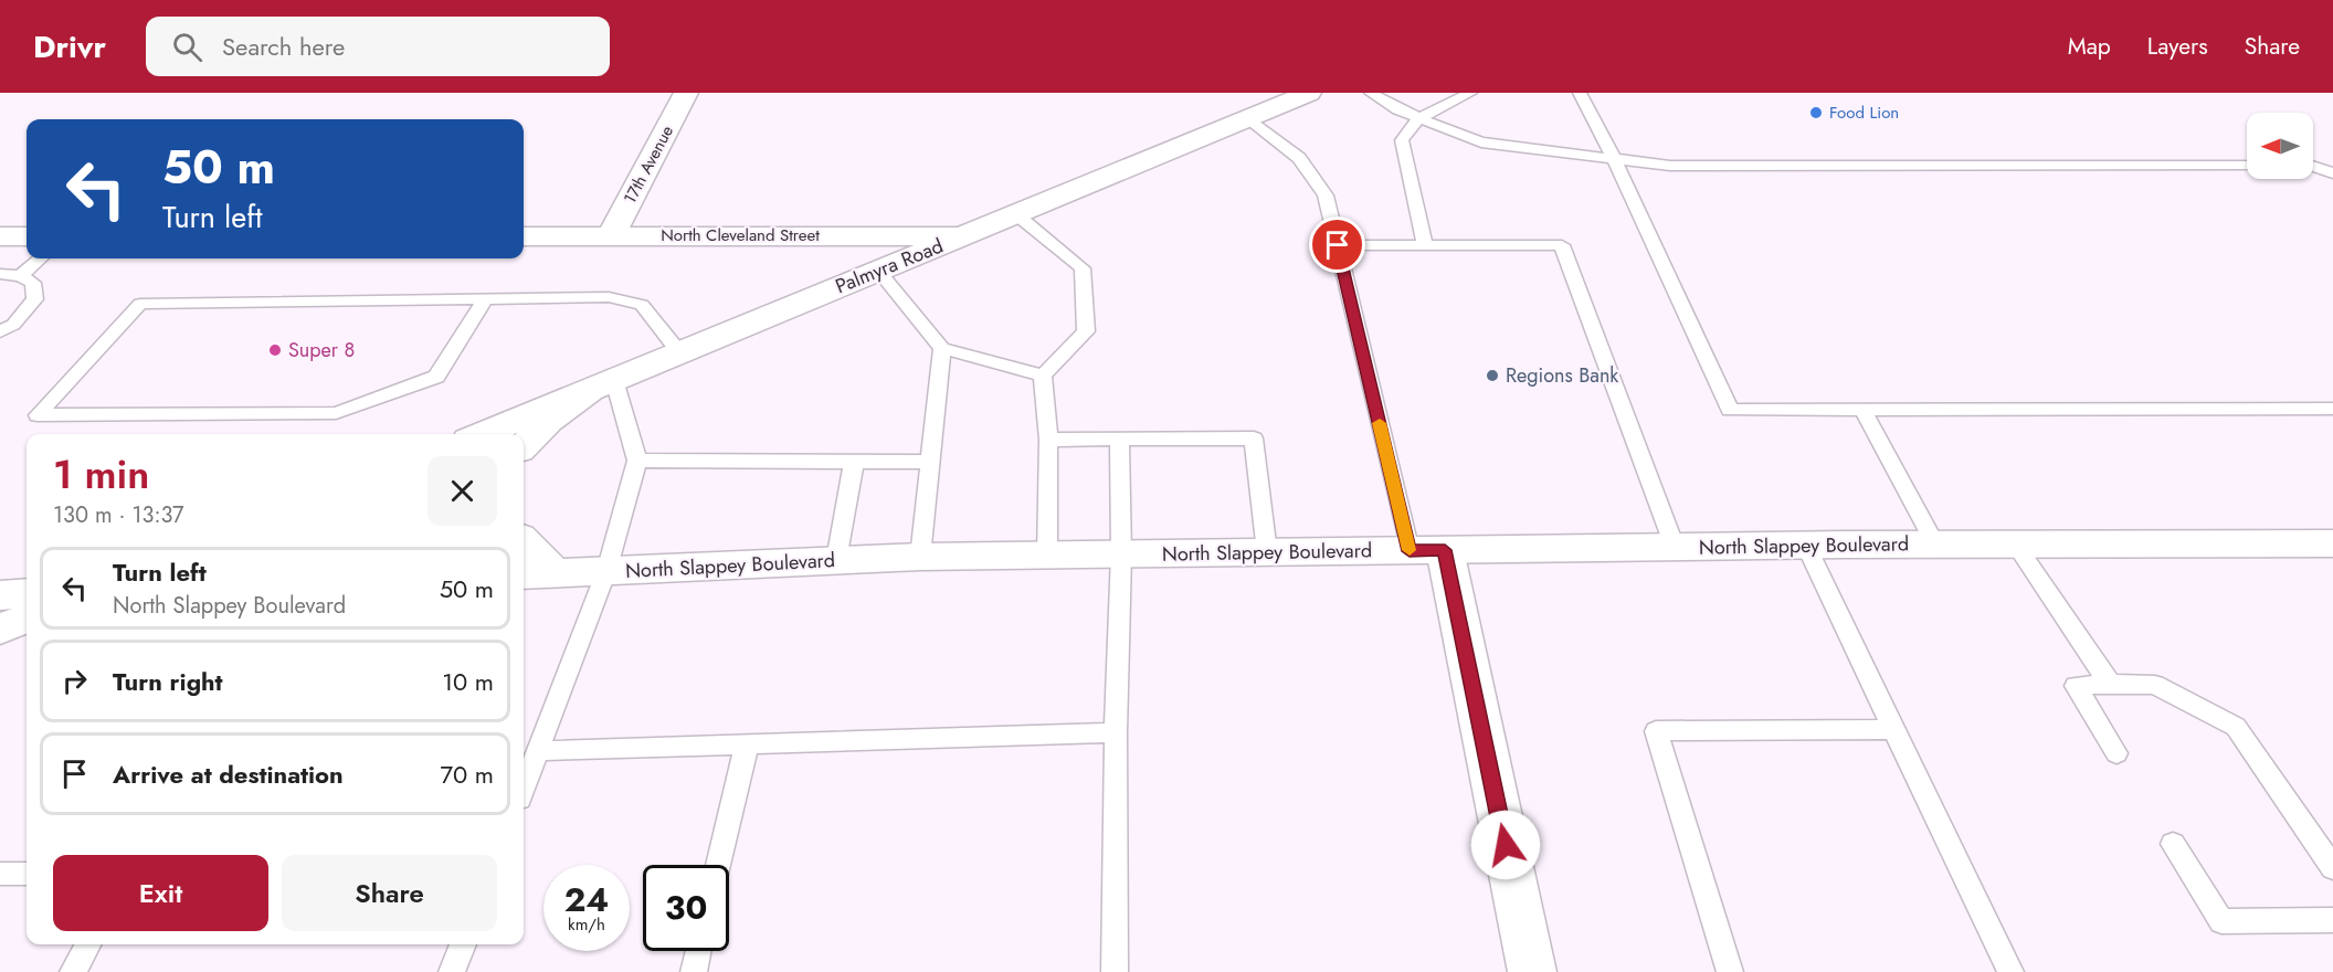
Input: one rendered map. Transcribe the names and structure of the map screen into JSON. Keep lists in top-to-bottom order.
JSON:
{
  "streets": {
    "main road": [
      "17th Avenue",
      "North Cleveland Street",
      "Palmyra Road",
      "North Slappey Boulevard"
    ]
  },
  "crossings": [
    ["17th Avenue", "North Cleveland Street"],
    ["North Cleveland Street", "Palmyra Road"]
  ],
  "places": ["Food Lion", "Super 8", "Regions Bank"],
  "north": "left",
  "page": {
    "header": "Drivr",
    "search": "Search here",
    "nav": ["Map", "Layers", "Share"],
    "turn": ["50 m", "Turn left"],
    "heading": ["1 min", "130 m · 13:37"],
    "list": [
      {
        "name": "Turn left",
        "note": "North Slappey Boulevard",
        "value": "50 m"
      },
      {
        "name": "Turn right",
        "value": "10 m"
      },
      {
        "name": "Arrive at destination",
        "value": "70 m"
      }
    ],
    "buttons": ["Exit", "Share"],
    "speed": "24 km/h",
    "limit": "30"
  }
}
